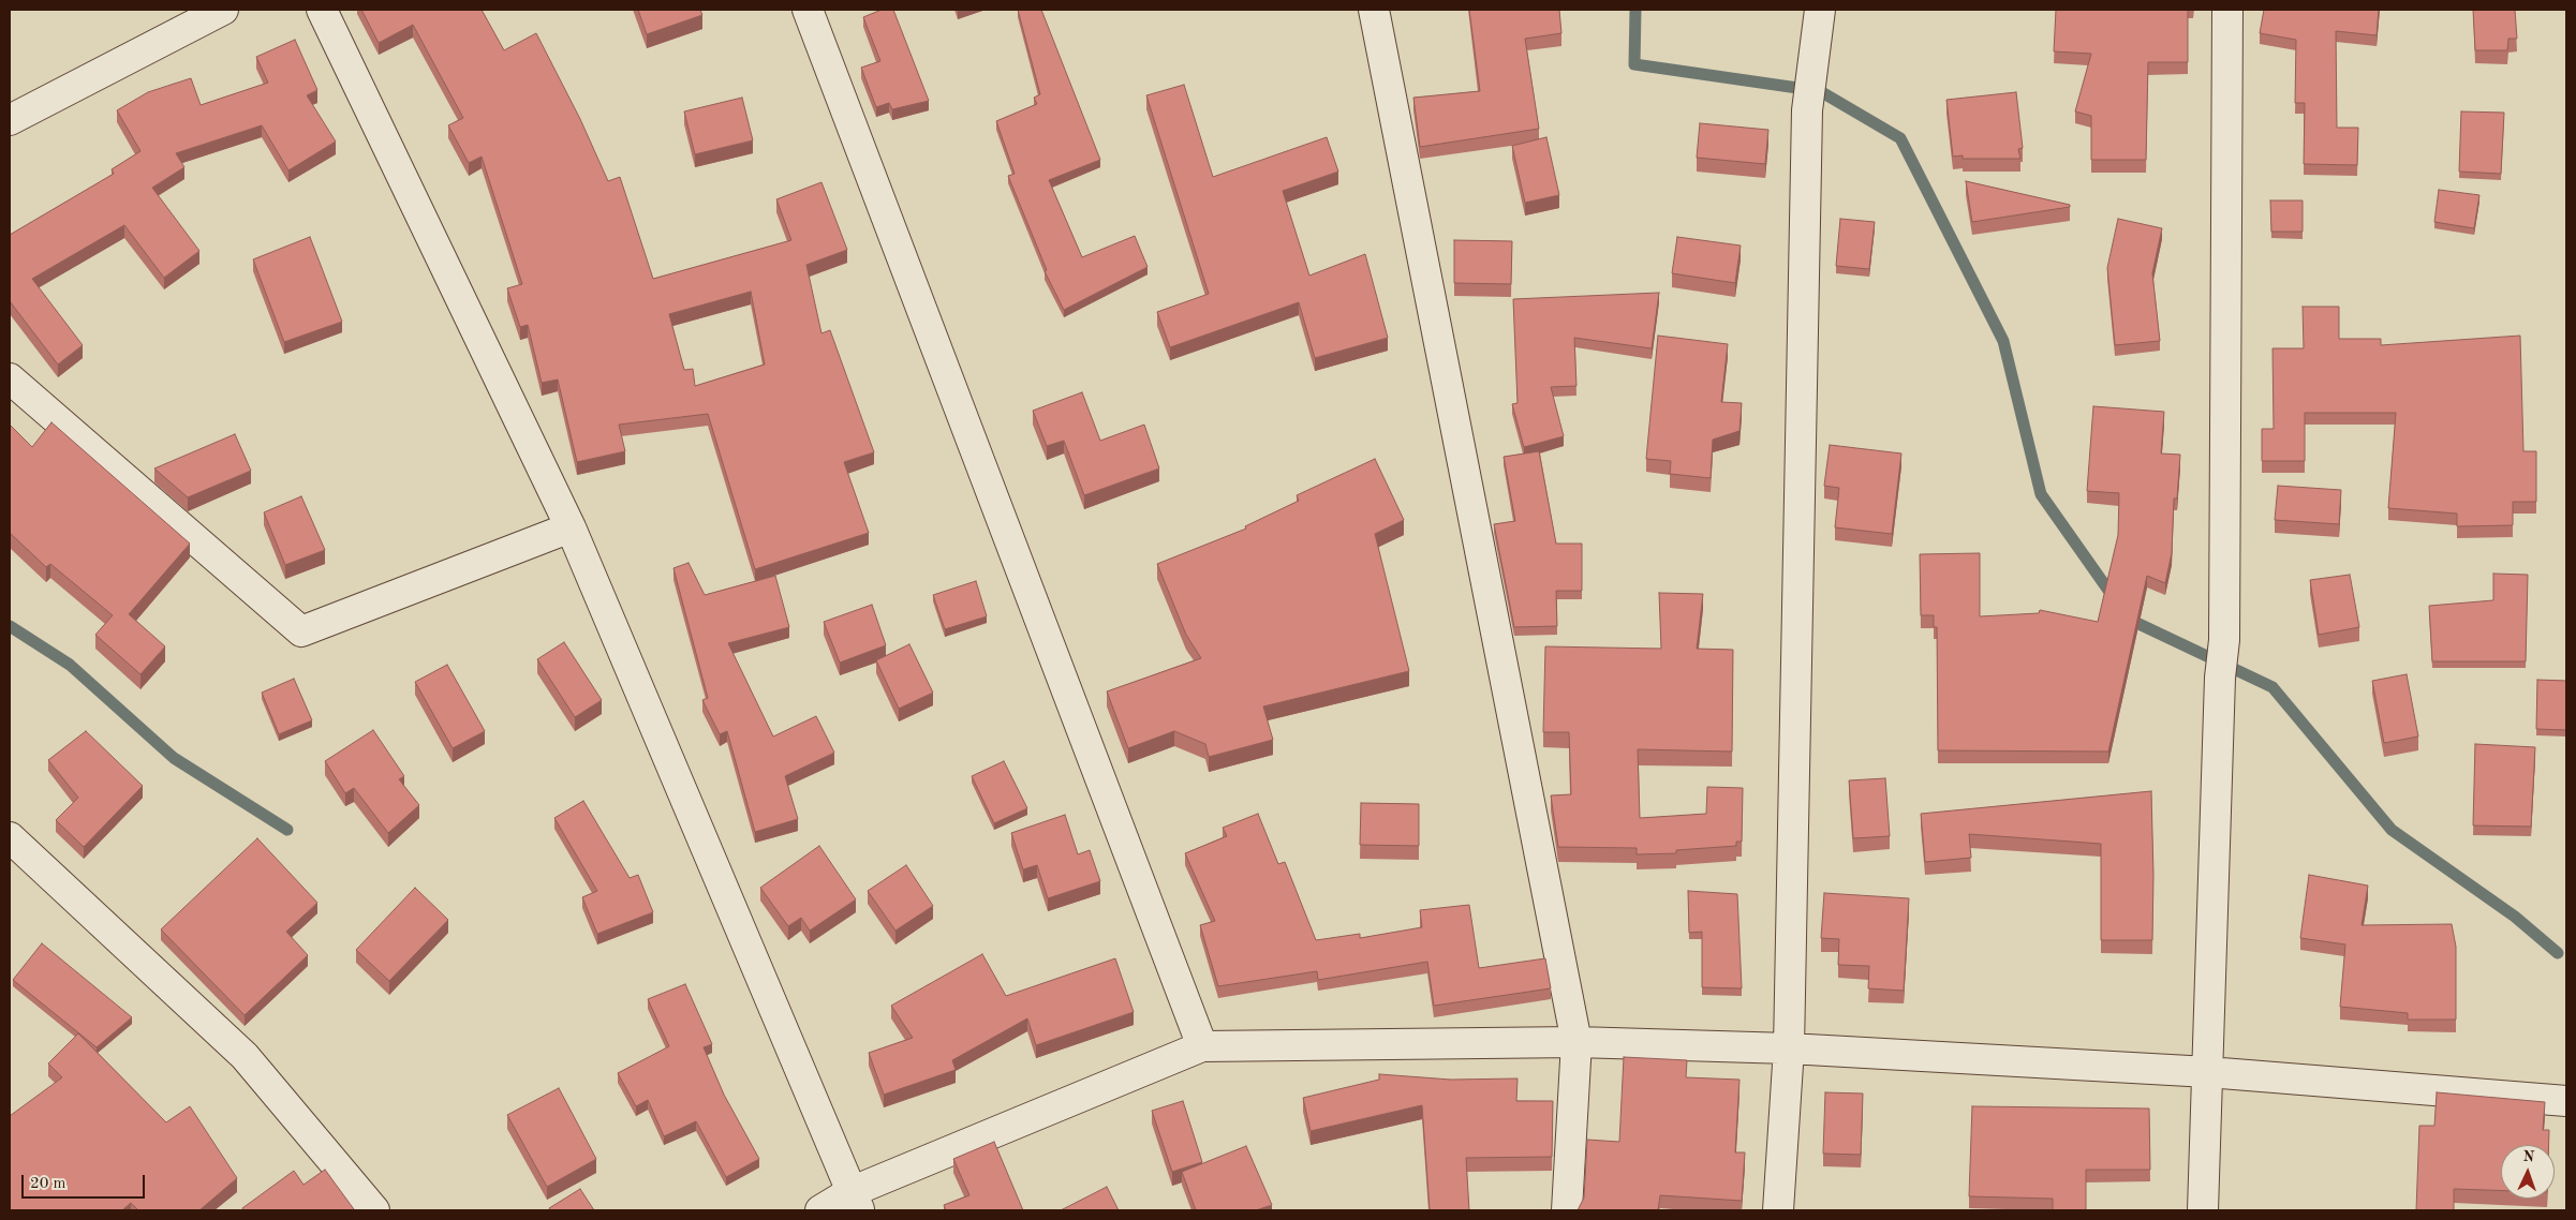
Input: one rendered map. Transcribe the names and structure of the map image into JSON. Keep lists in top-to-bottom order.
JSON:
{
  "scale_bar": "20 m",
  "north": "top"
}
